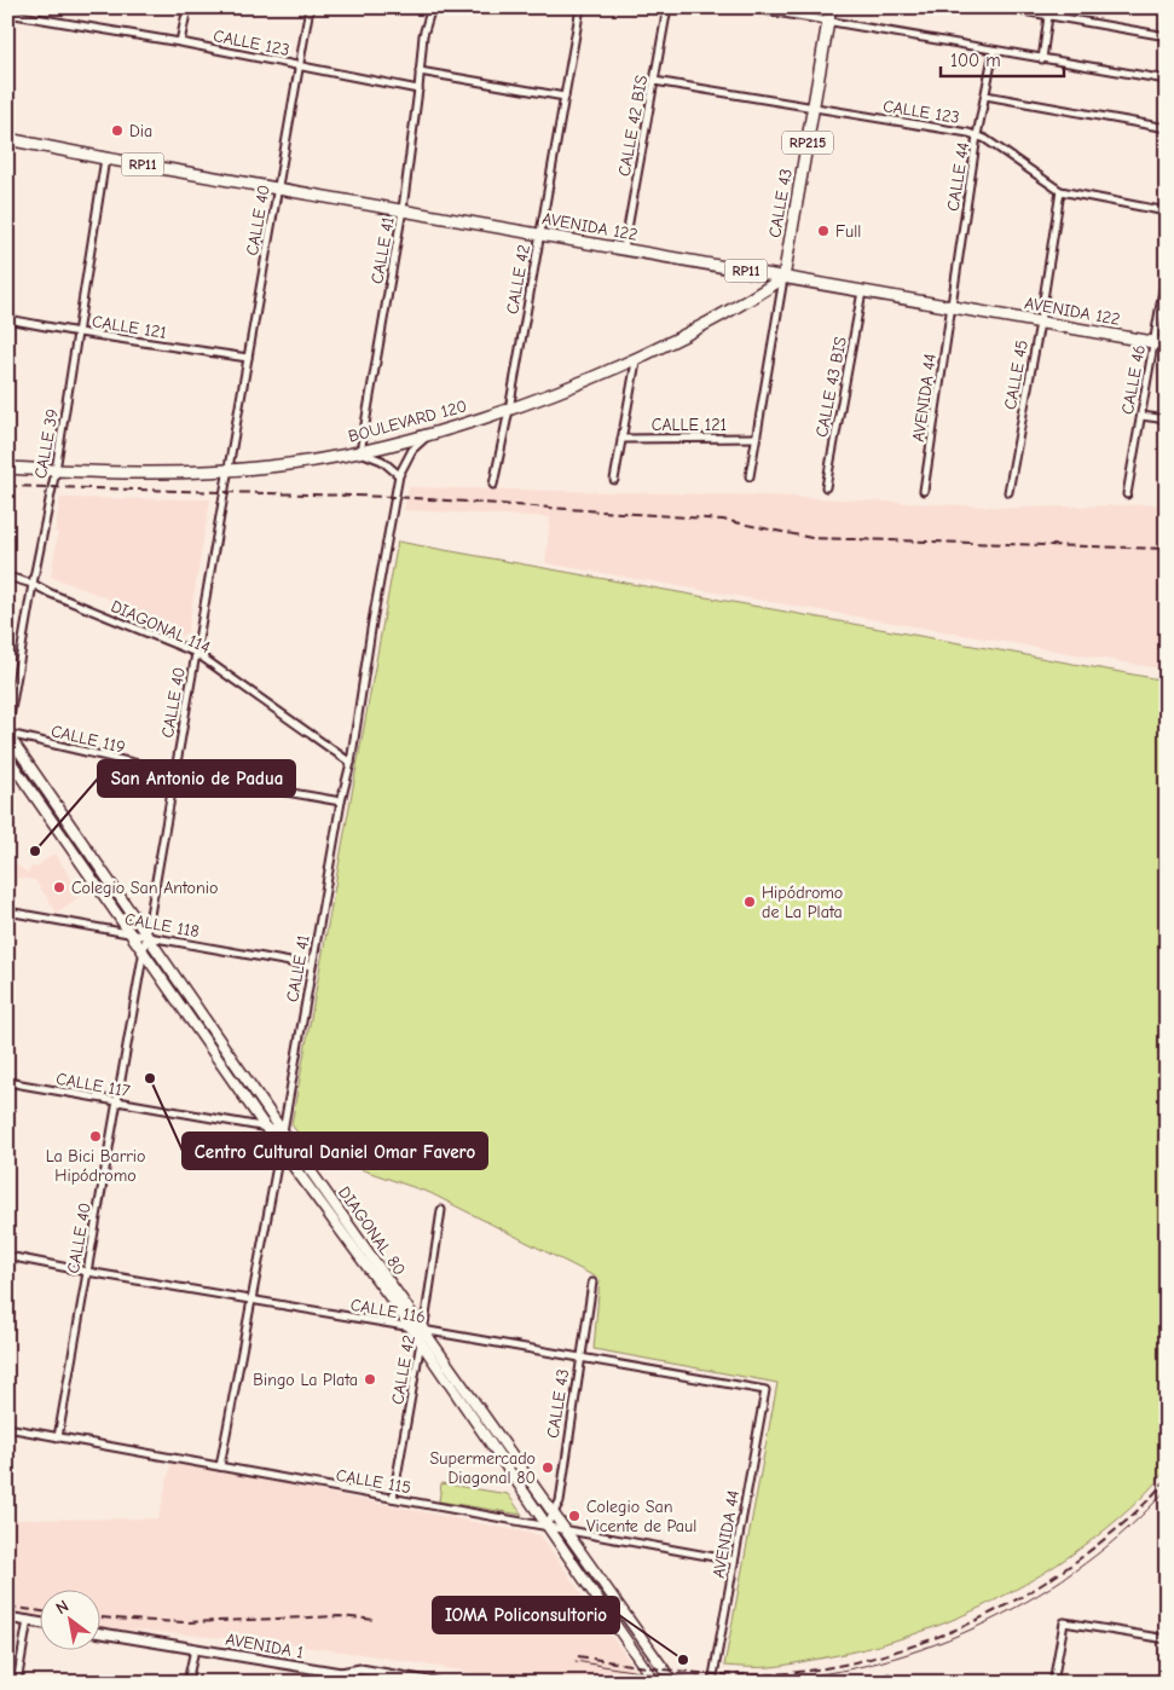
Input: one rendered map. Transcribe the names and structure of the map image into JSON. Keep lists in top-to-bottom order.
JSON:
{
  "streets": {
    "main road": [
      "RP215",
      "RP11",
      "CALLE 43",
      "AVENIDA 122",
      "BOULEVARD 120",
      "DIAGONAL 80"
    ],
    "street": [
      "CALLE 123",
      "CALLE 42 BIS",
      "CALLE 44",
      "CALLE 40",
      "CALLE 41",
      "CALLE 42",
      "CALLE 121",
      "CALLE 45",
      "CALLE 46",
      "CALLE 43 BIS",
      "AVENIDA 44",
      "CALLE 39",
      "DIAGONAL 114",
      "CALLE 119",
      "CALLE 118",
      "CALLE 117",
      "CALLE 116",
      "CALLE 115",
      "AVENIDA 1"
    ]
  },
  "crossings": [
    ["CALLE 123", "CALLE 42 BIS"],
    ["CALLE 123", "CALLE 44"],
    ["CALLE 123", "CALLE 43"],
    ["CALLE 123", "CALLE 40"],
    ["CALLE 123", "CALLE 41"],
    ["CALLE 123", "CALLE 45"],
    ["CALLE 42 BIS", "AVENIDA 122"],
    ["CALLE 44", "AVENIDA 122"],
    ["CALLE 44", "AVENIDA 44"],
    ["CALLE 43", "AVENIDA 122"],
    ["CALLE 43", "CALLE 121"],
    ["CALLE 43", "BOULEVARD 120"],
    ["CALLE 43", "DIAGONAL 80"],
    ["CALLE 43", "CALLE 116"],
    ["CALLE 43", "CALLE 115"],
    ["CALLE 40", "AVENIDA 122"],
    ["CALLE 40", "CALLE 121"],
    ["CALLE 40", "BOULEVARD 120"],
    ["CALLE 40", "DIAGONAL 114"],
    ["CALLE 40", "CALLE 119"],
    ["CALLE 40", "CALLE 118"],
    ["CALLE 40", "CALLE 117"],
    ["CALLE 40", "DIAGONAL 80"],
    ["CALLE 40", "CALLE 116"],
    ["CALLE 40", "CALLE 115"],
    ["AVENIDA 122", "CALLE 41"],
    ["AVENIDA 122", "CALLE 42"],
    ["AVENIDA 122", "CALLE 45"],
    ["AVENIDA 122", "CALLE 46"],
    ["AVENIDA 122", "CALLE 43 BIS"],
    ["AVENIDA 122", "AVENIDA 44"],
    ["AVENIDA 122", "BOULEVARD 120"],
    ["AVENIDA 122", "CALLE 39"],
    ["CALLE 41", "BOULEVARD 120"],
    ["CALLE 41", "DIAGONAL 114"],
    ["CALLE 41", "CALLE 119"],
    ["CALLE 41", "CALLE 118"],
    ["CALLE 41", "CALLE 117"],
    ["CALLE 41", "DIAGONAL 80"],
    ["CALLE 41", "CALLE 116"],
    ["CALLE 41", "CALLE 115"],
    ["CALLE 42", "BOULEVARD 120"],
    ["CALLE 42", "DIAGONAL 80"],
    ["CALLE 42", "CALLE 116"],
    ["CALLE 42", "CALLE 115"],
    ["CALLE 121", "CALLE 39"],
    ["AVENIDA 44", "CALLE 116"],
    ["AVENIDA 44", "CALLE 115"],
    ["BOULEVARD 120", "CALLE 39"],
    ["CALLE 39", "DIAGONAL 114"],
    ["CALLE 39", "CALLE 119"],
    ["CALLE 39", "DIAGONAL 80"],
    ["CALLE 119", "DIAGONAL 80"],
    ["CALLE 118", "DIAGONAL 80"],
    ["CALLE 117", "DIAGONAL 80"],
    ["DIAGONAL 80", "CALLE 116"],
    ["DIAGONAL 80", "CALLE 115"]
  ],
  "places": [
    "Dia",
    "Full",
    "San Antonio de Padua",
    "Colegio San Antonio",
    "Hipódromo de La Plata",
    "Centro Cultural Daniel Omar Favero",
    "La Bici Barrio Hipódromo",
    "Bingo La Plata",
    "Supermercado Diagonal 80",
    "Colegio San Vicente de Paul",
    "IOMA Policonsultorio"
  ],
  "scale_bar": "100 m",
  "north": "top left"
}
